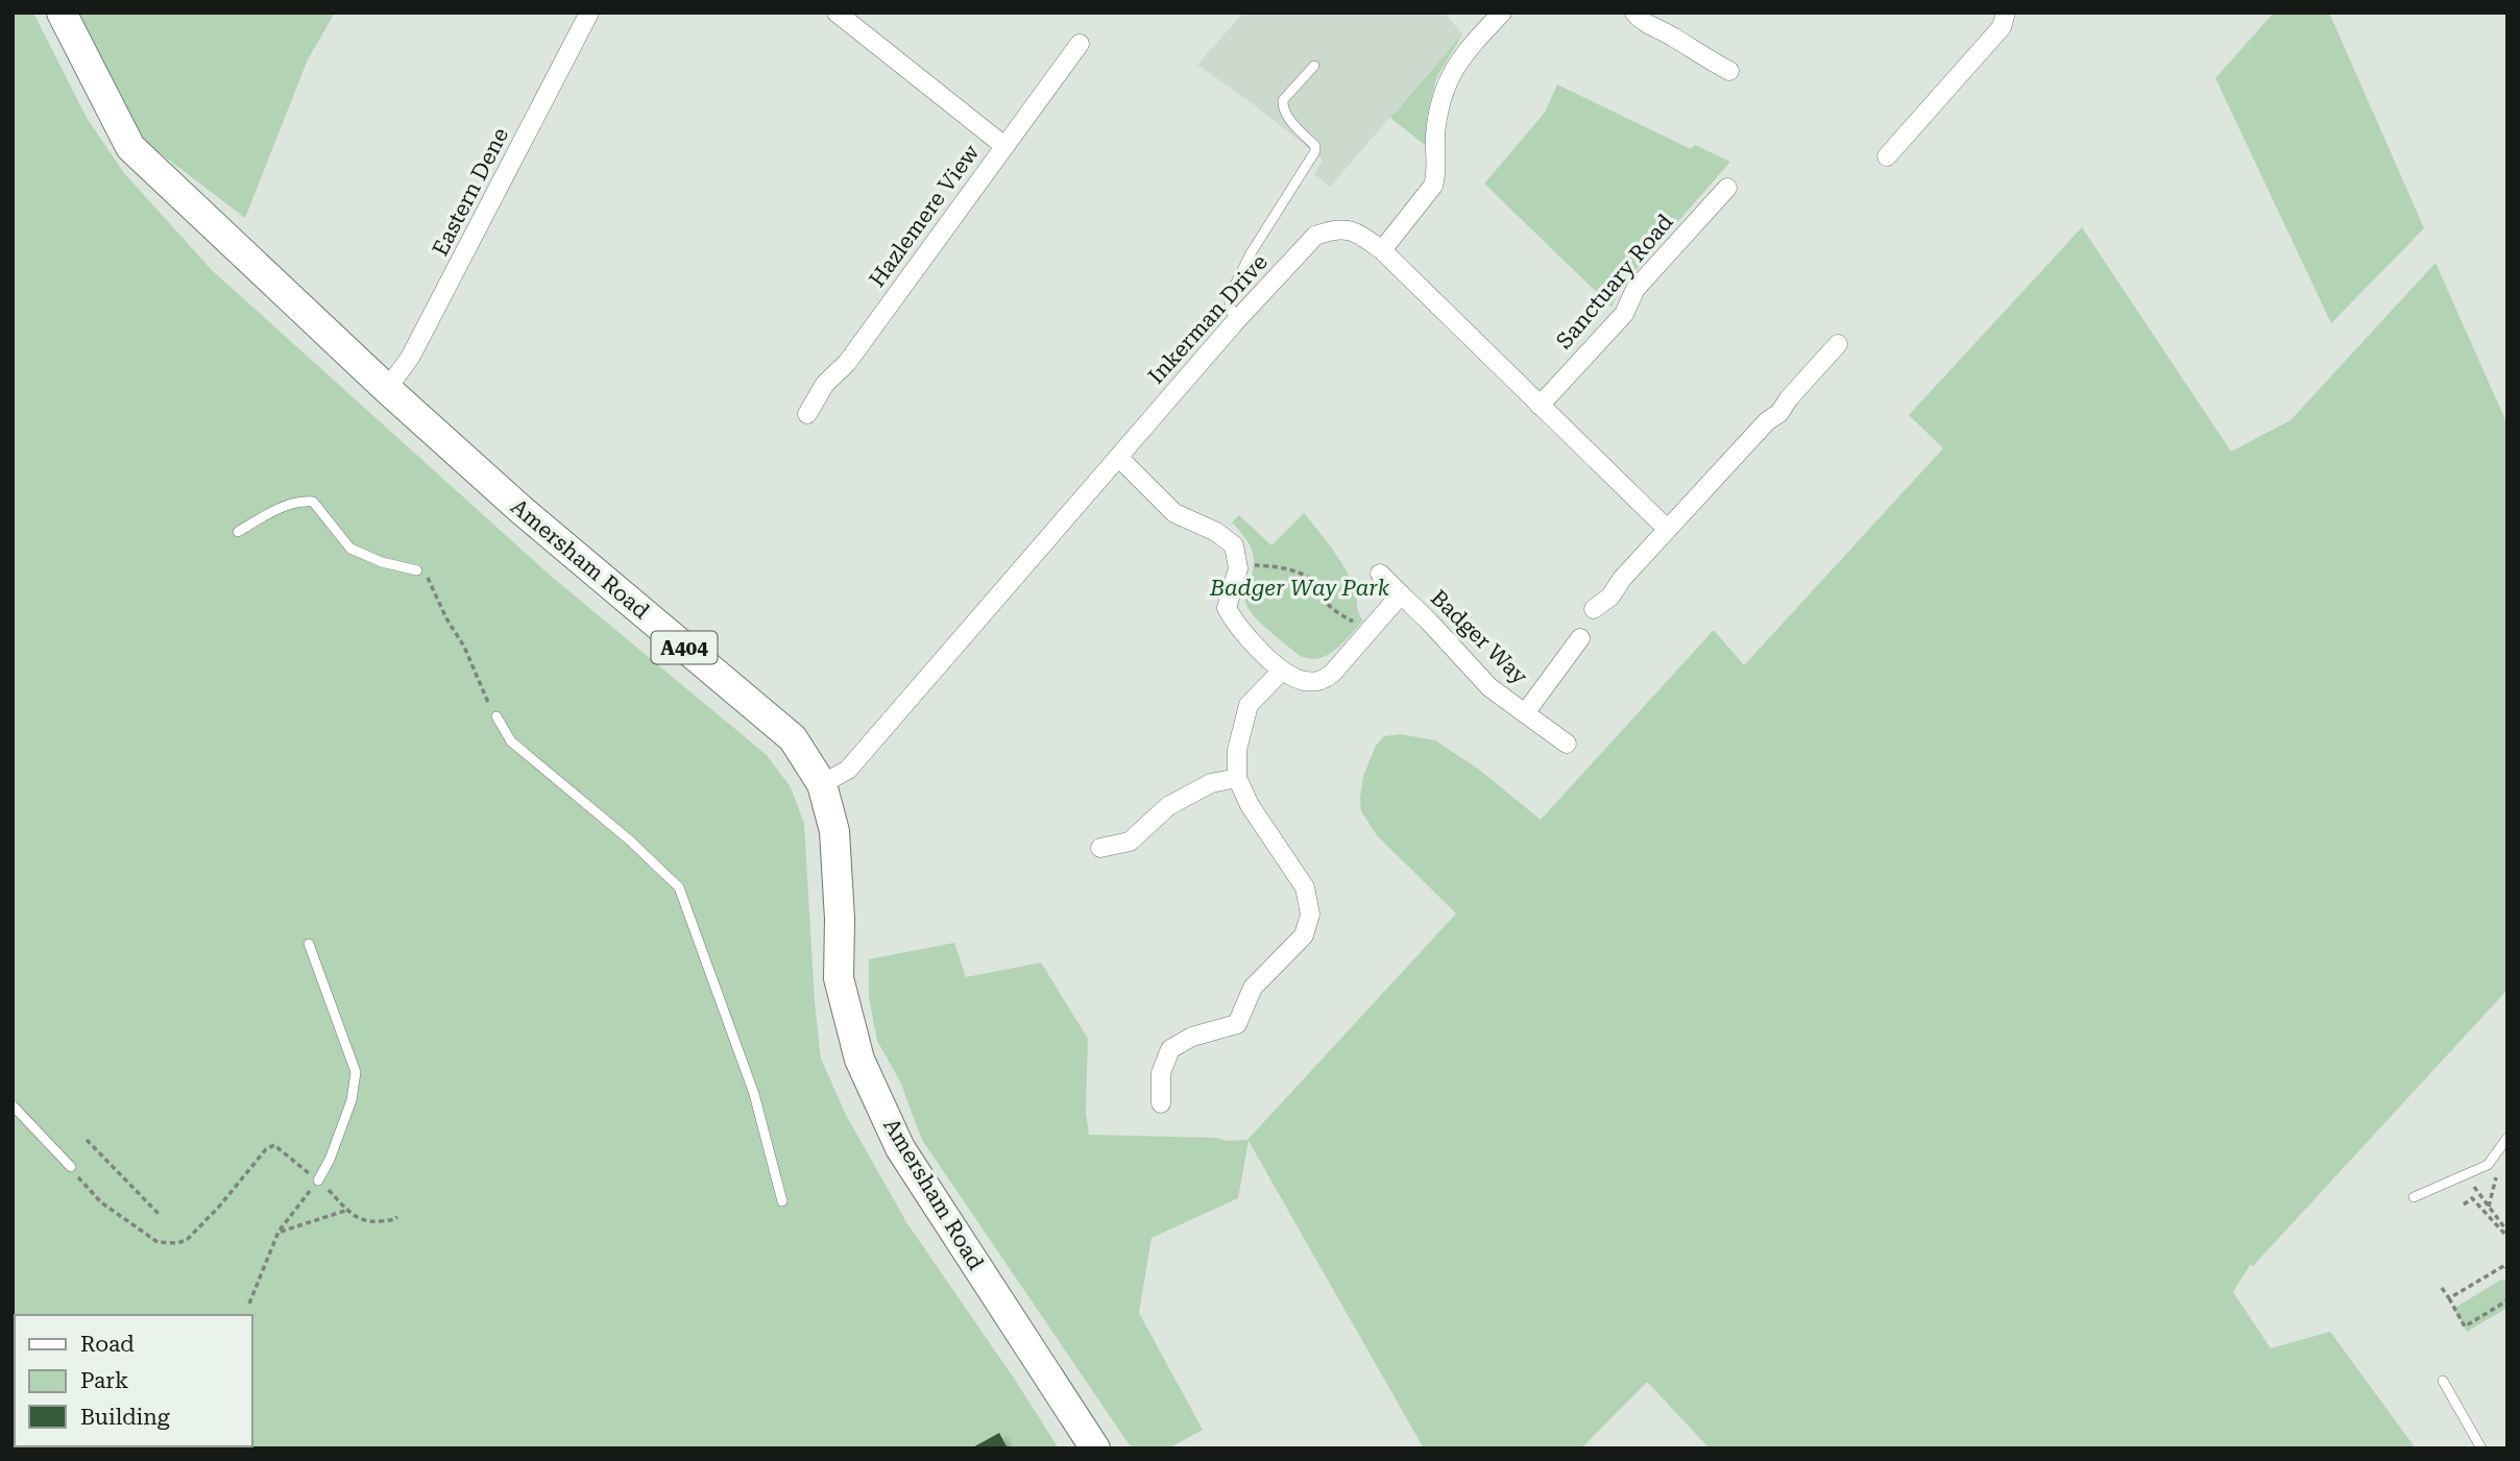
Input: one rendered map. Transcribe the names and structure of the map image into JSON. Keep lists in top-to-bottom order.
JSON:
{
  "streets": {
    "main road": ["Amersham Road", "A404"],
    "street": [
      "Eastern Dene",
      "Hazlemere View",
      "Sanctuary Road",
      "Inkerman Drive",
      "Badger Way"
    ]
  },
  "crossings": [
    ["Eastern Dene", "Amersham Road"],
    ["Sanctuary Road", "Inkerman Drive"],
    ["Inkerman Drive", "Amersham Road"]
  ],
  "parks": ["Badger Way Park"],
  "legend": ["Road", "Park", "Building"]
}
